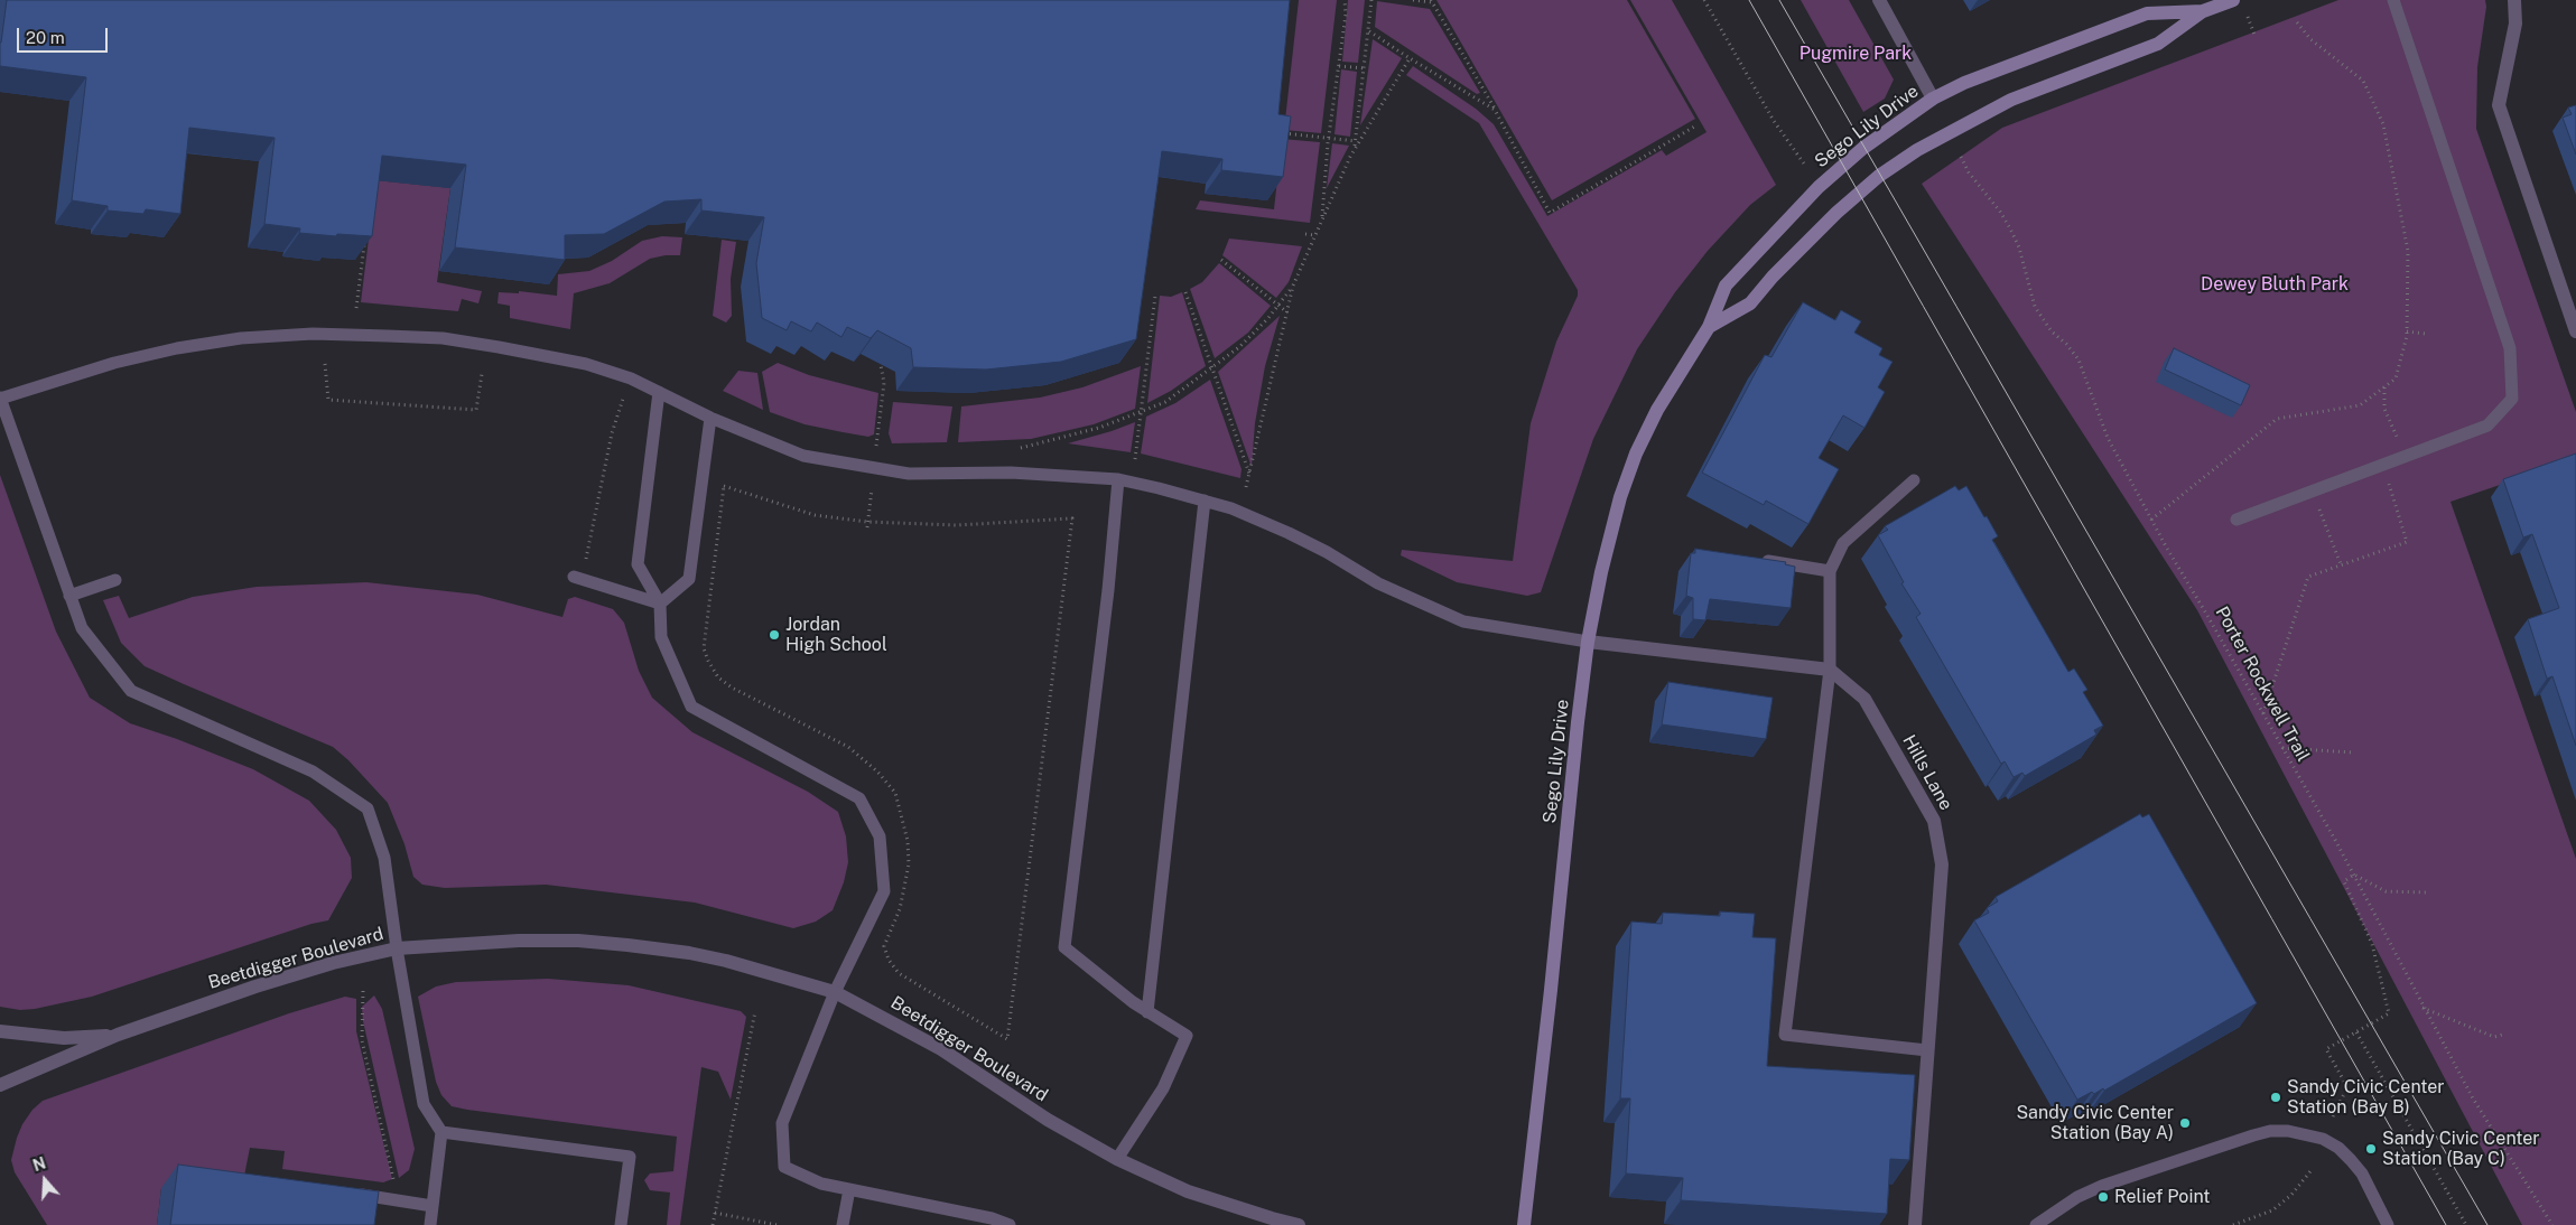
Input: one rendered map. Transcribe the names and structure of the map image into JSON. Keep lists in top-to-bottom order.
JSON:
{
  "streets": {
    "main road": ["Sego Lily Drive"],
    "street": ["Hills Lane", "Beetdigger Boulevard"],
    "path": ["Porter Rockwell Trail"]
  },
  "parks": ["Pugmire Park", "Dewey Bluth Park"],
  "places": [
    "Jordan High School",
    "Sandy Civic Center Station (Bay B)",
    "Sandy Civic Center Station (Bay A)",
    "Sandy Civic Center Station (Bay C)",
    "Relief Point"
  ],
  "scale_bar": "20 m",
  "north": "top"
}
